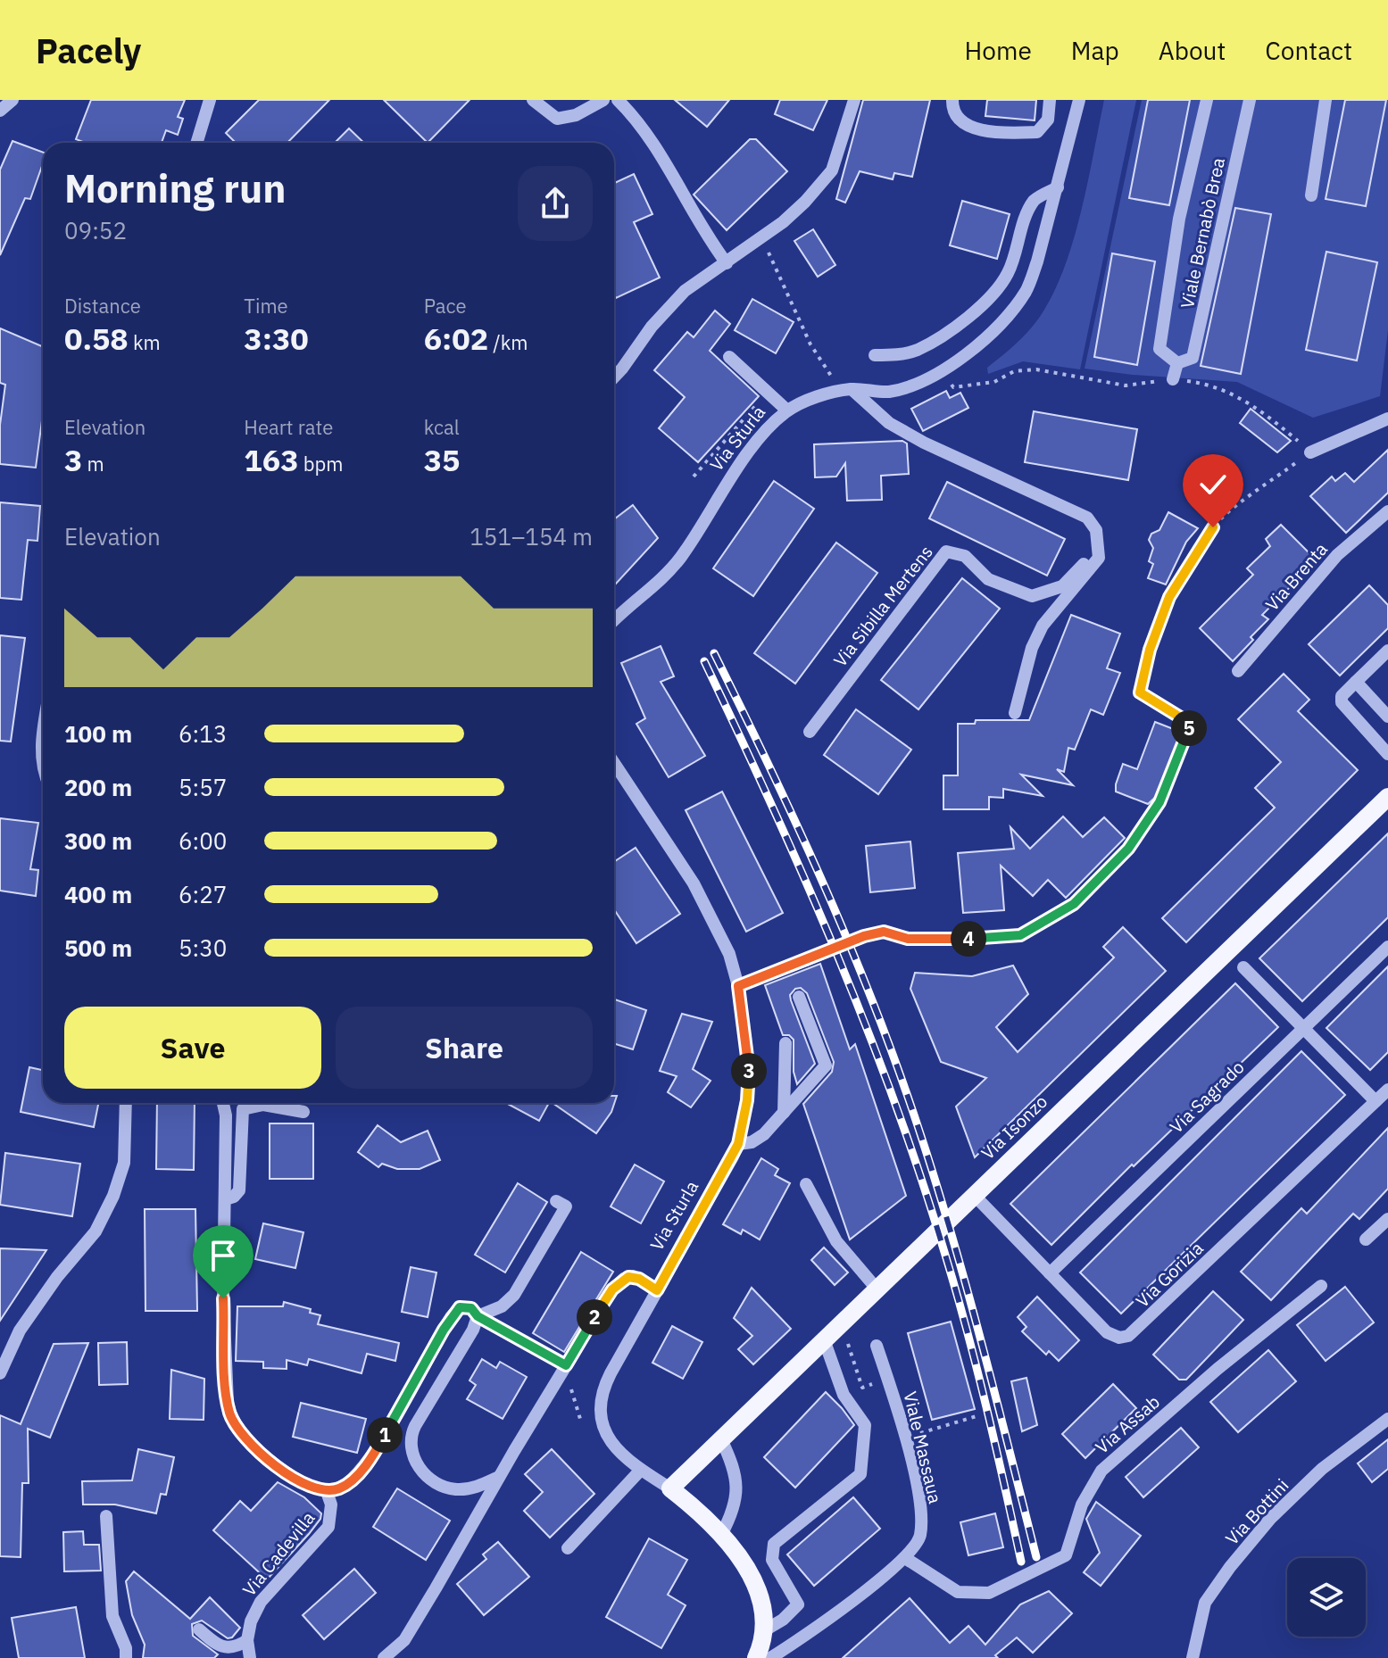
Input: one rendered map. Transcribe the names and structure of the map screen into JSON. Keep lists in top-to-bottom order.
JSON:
{
  "streets": {
    "main road": ["Via Sturla", "Via Isonzo"],
    "street": [
      "Viale Bernabò Brea",
      "Via Brenta",
      "Via Sibilla Mertens",
      "Via Sagrado",
      "Via Gorizia",
      "Via Assab",
      "Viale Massaua",
      "Via Bottini",
      "Via Cadevilla"
    ]
  },
  "crossings": [
    ["Via Sturla", "Via Isonzo"],
    ["Via Sagrado", "Via Gorizia"],
    ["Via Isonzo", "Via Gorizia"],
    ["Via Assab", "Viale Massaua"]
  ],
  "page": {
    "header": "Pacely",
    "nav": [
      "Home",
      "Map",
      "About",
      "Contact"
    ],
    "heading": ["Morning run", "09:52"],
    "stats": [
      ["Distance", "0.58 km"],
      ["Time", "3:30"],
      ["Pace", "6:02 /km"],
      ["Elevation", "3 m"],
      ["Heart rate", "163 bpm"],
      ["kcal", "35"]
    ],
    "chart": ["Elevation", "151–154 m"],
    "list": [
      {
        "name": "100 m",
        "note": "6:13"
      },
      {
        "name": "200 m",
        "note": "5:57"
      },
      {
        "name": "300 m",
        "note": "6:00"
      },
      {
        "name": "400 m",
        "note": "6:27"
      },
      {
        "name": "500 m",
        "note": "5:30"
      }
    ],
    "pins": [
      "5",
      "4",
      "3",
      "2",
      "1"
    ],
    "buttons": ["Save", "Share"]
  }
}
